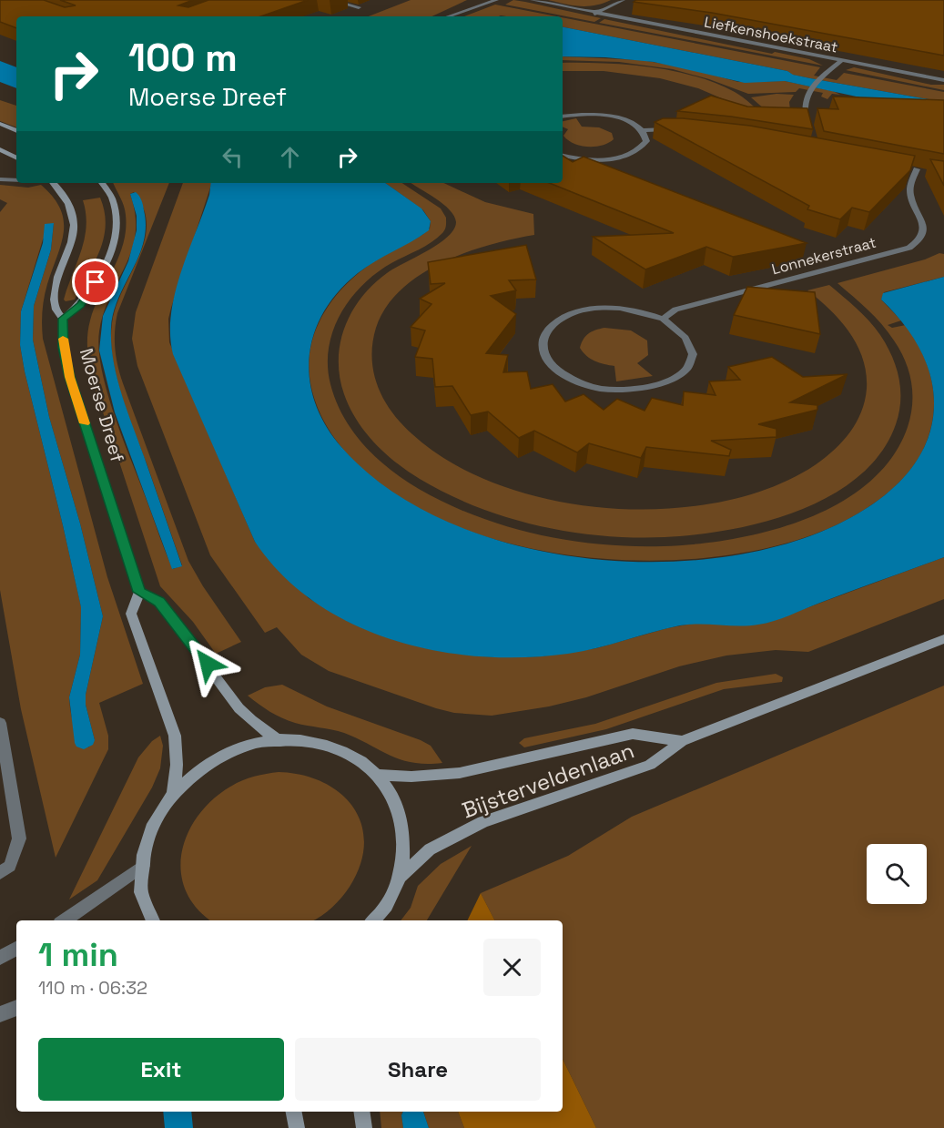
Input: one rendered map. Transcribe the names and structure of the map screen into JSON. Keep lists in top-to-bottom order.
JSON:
{
  "streets": {
    "street": [
      "Liefkenshoekstraat",
      "Lonnekerstraat",
      "Moerse Dreef",
      "Bijsterveldenlaan"
    ]
  },
  "page": {
    "turn": ["100 m", "Moerse Dreef"],
    "heading": ["1 min", "110 m · 06:32"],
    "buttons": ["Exit", "Share"]
  }
}
